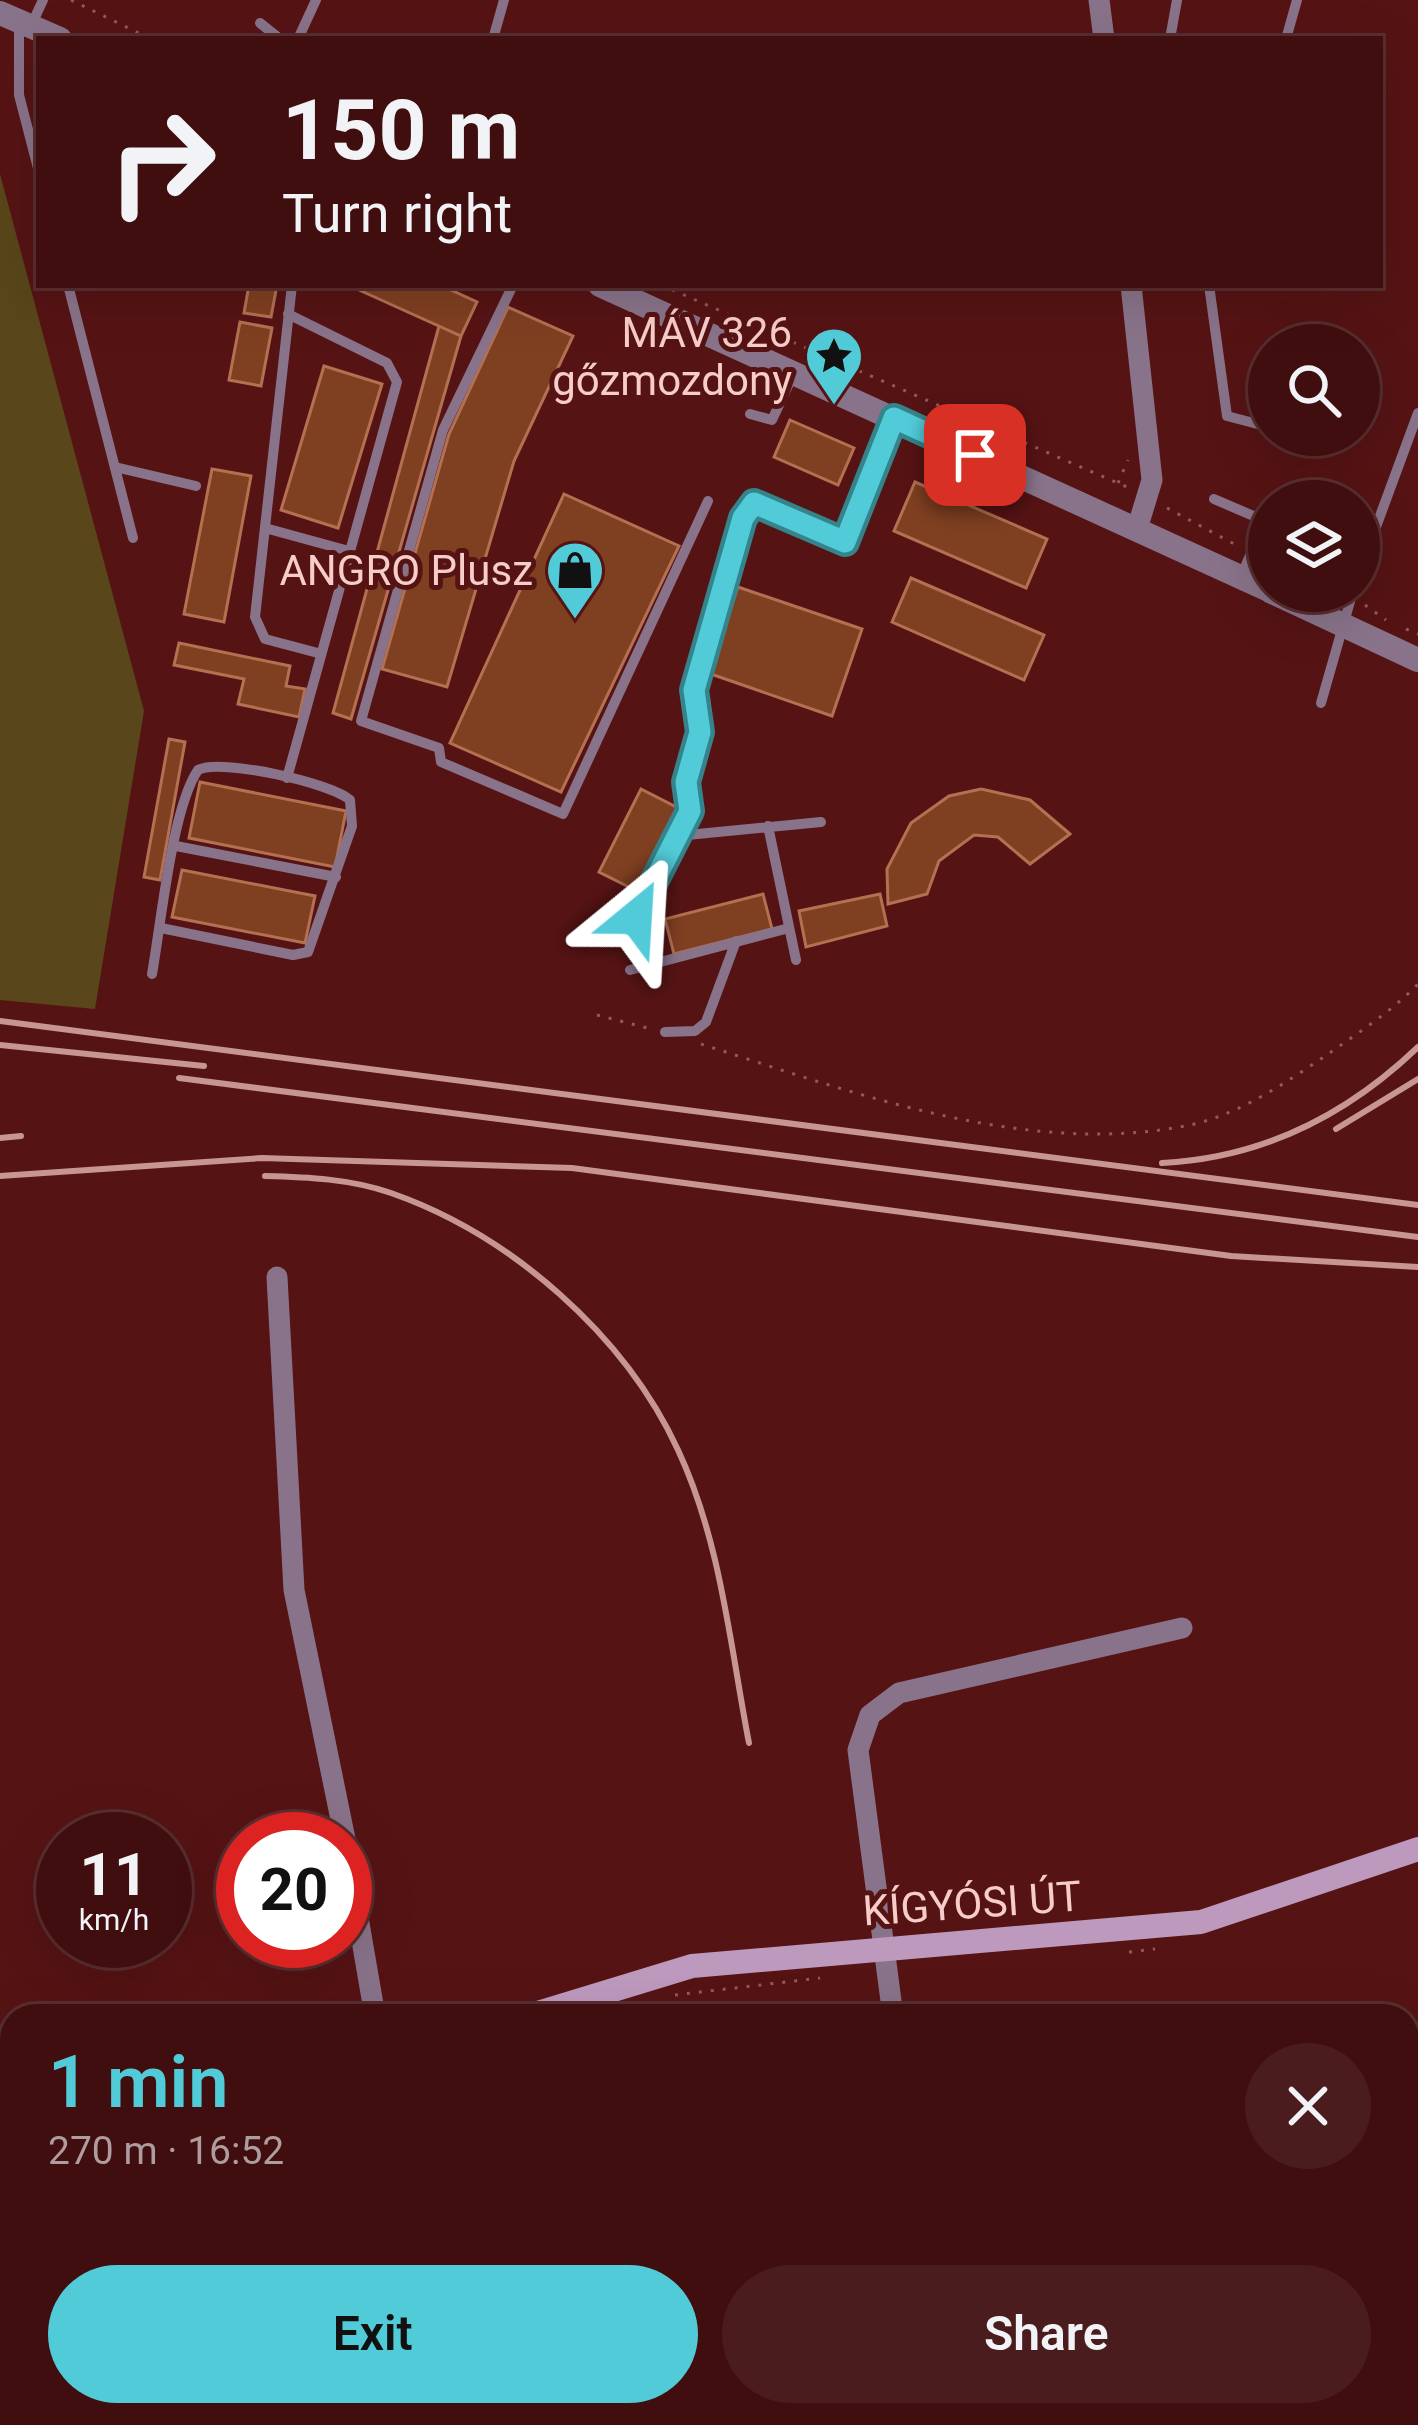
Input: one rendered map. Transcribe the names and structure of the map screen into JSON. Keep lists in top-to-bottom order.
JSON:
{
  "streets": {
    "main road": ["KÍGYÓSI ÚT"]
  },
  "places": {
    "place": ["MÁV 326 gőzmozdony"],
    "shop": ["ANGRO Plusz"]
  },
  "page": {
    "turn": ["150 m", "Turn right"],
    "speed": "11 km/h",
    "limit": "20",
    "heading": ["1 min", "270 m · 16:52"],
    "buttons": ["Exit", "Share"]
  }
}
